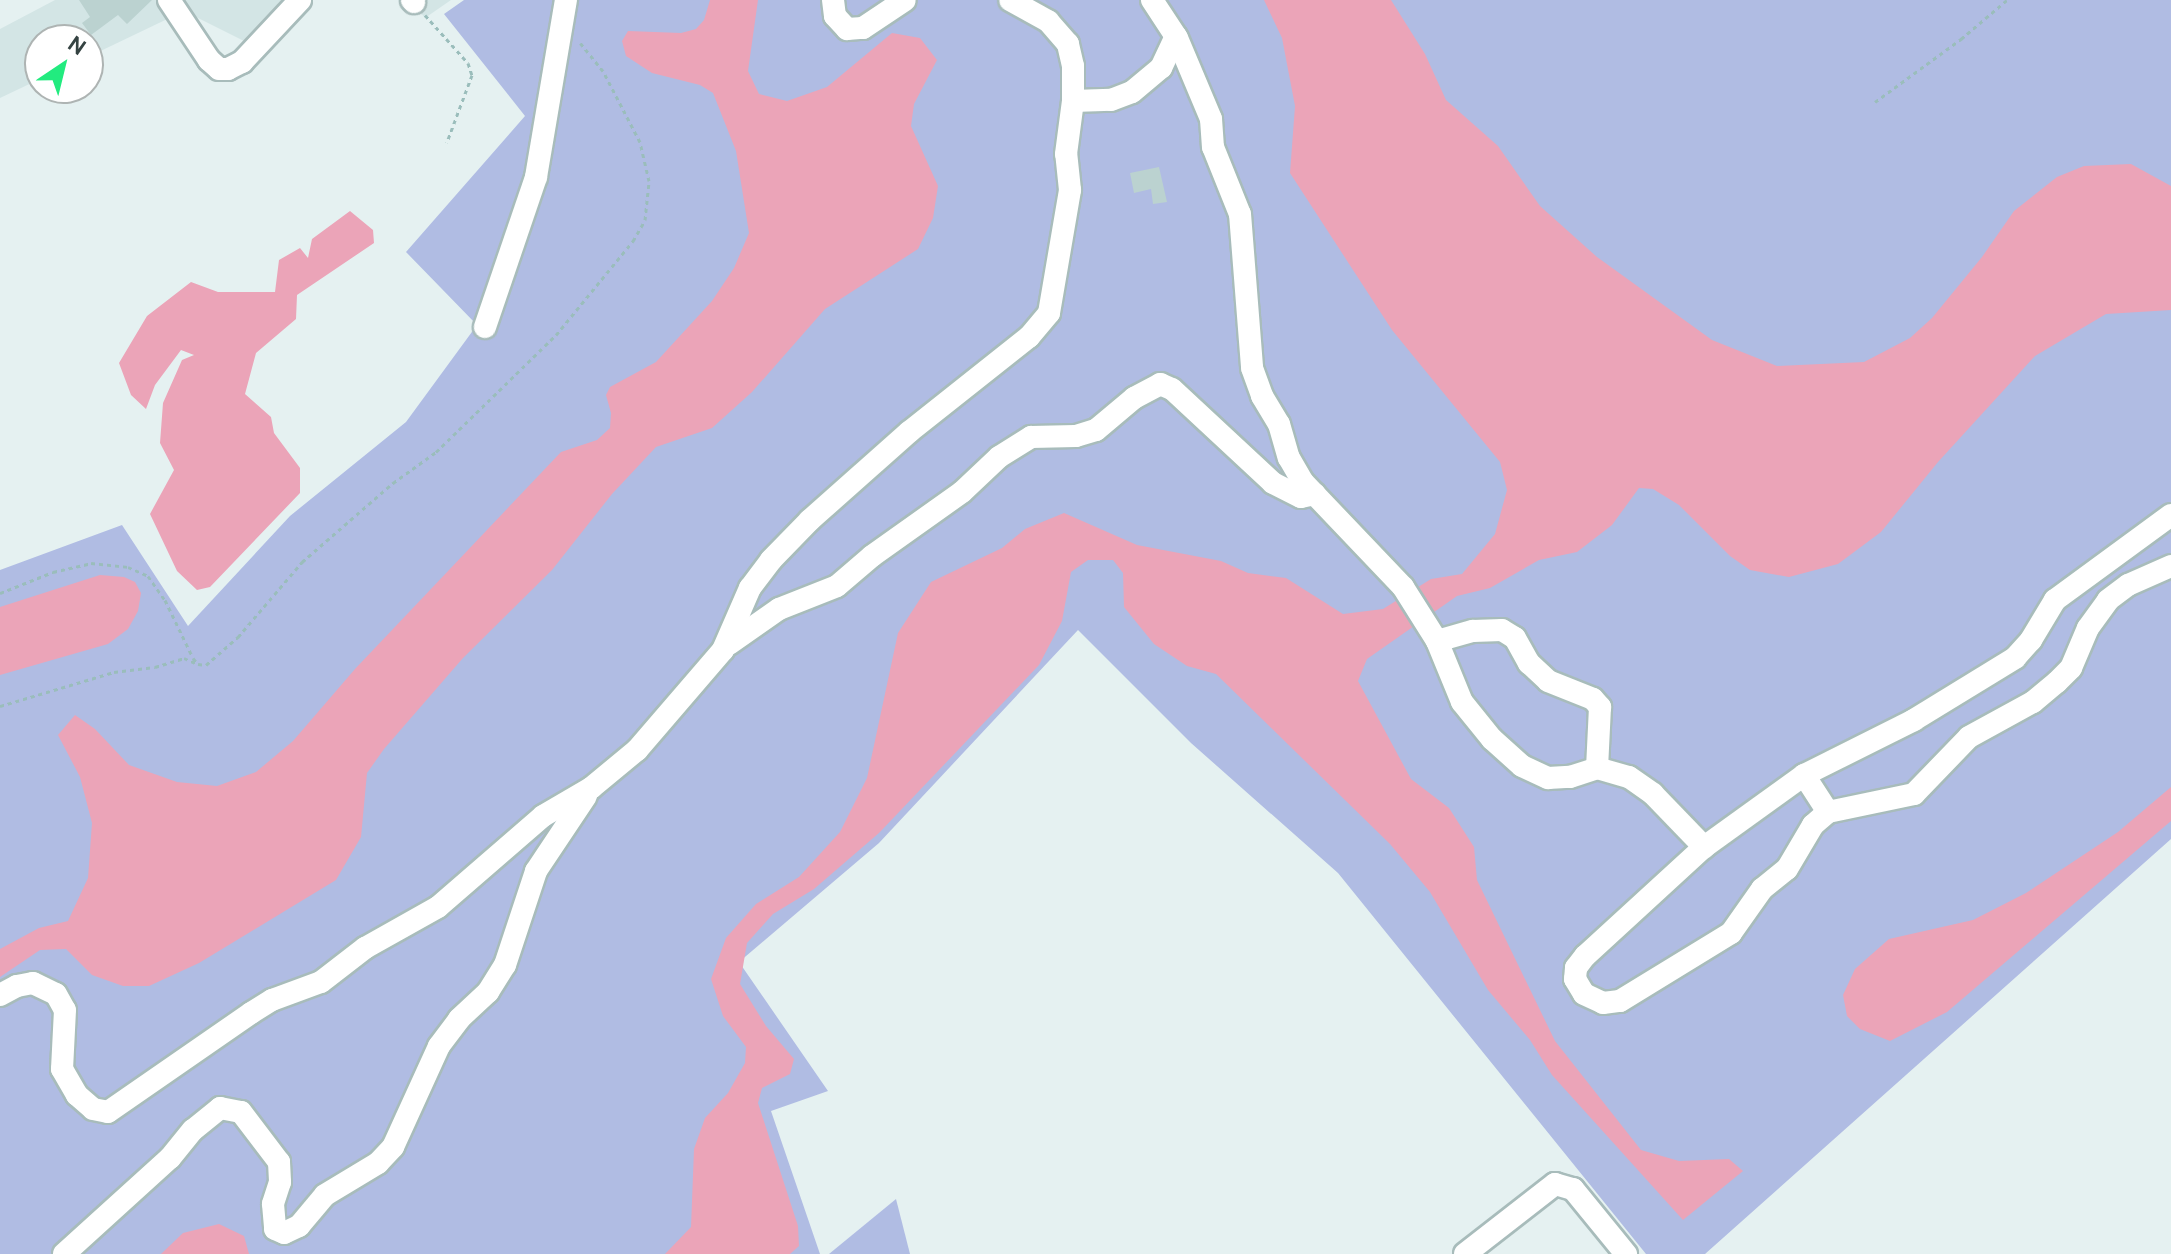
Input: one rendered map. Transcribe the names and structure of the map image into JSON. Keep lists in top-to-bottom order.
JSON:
{
  "north": "top right"
}
